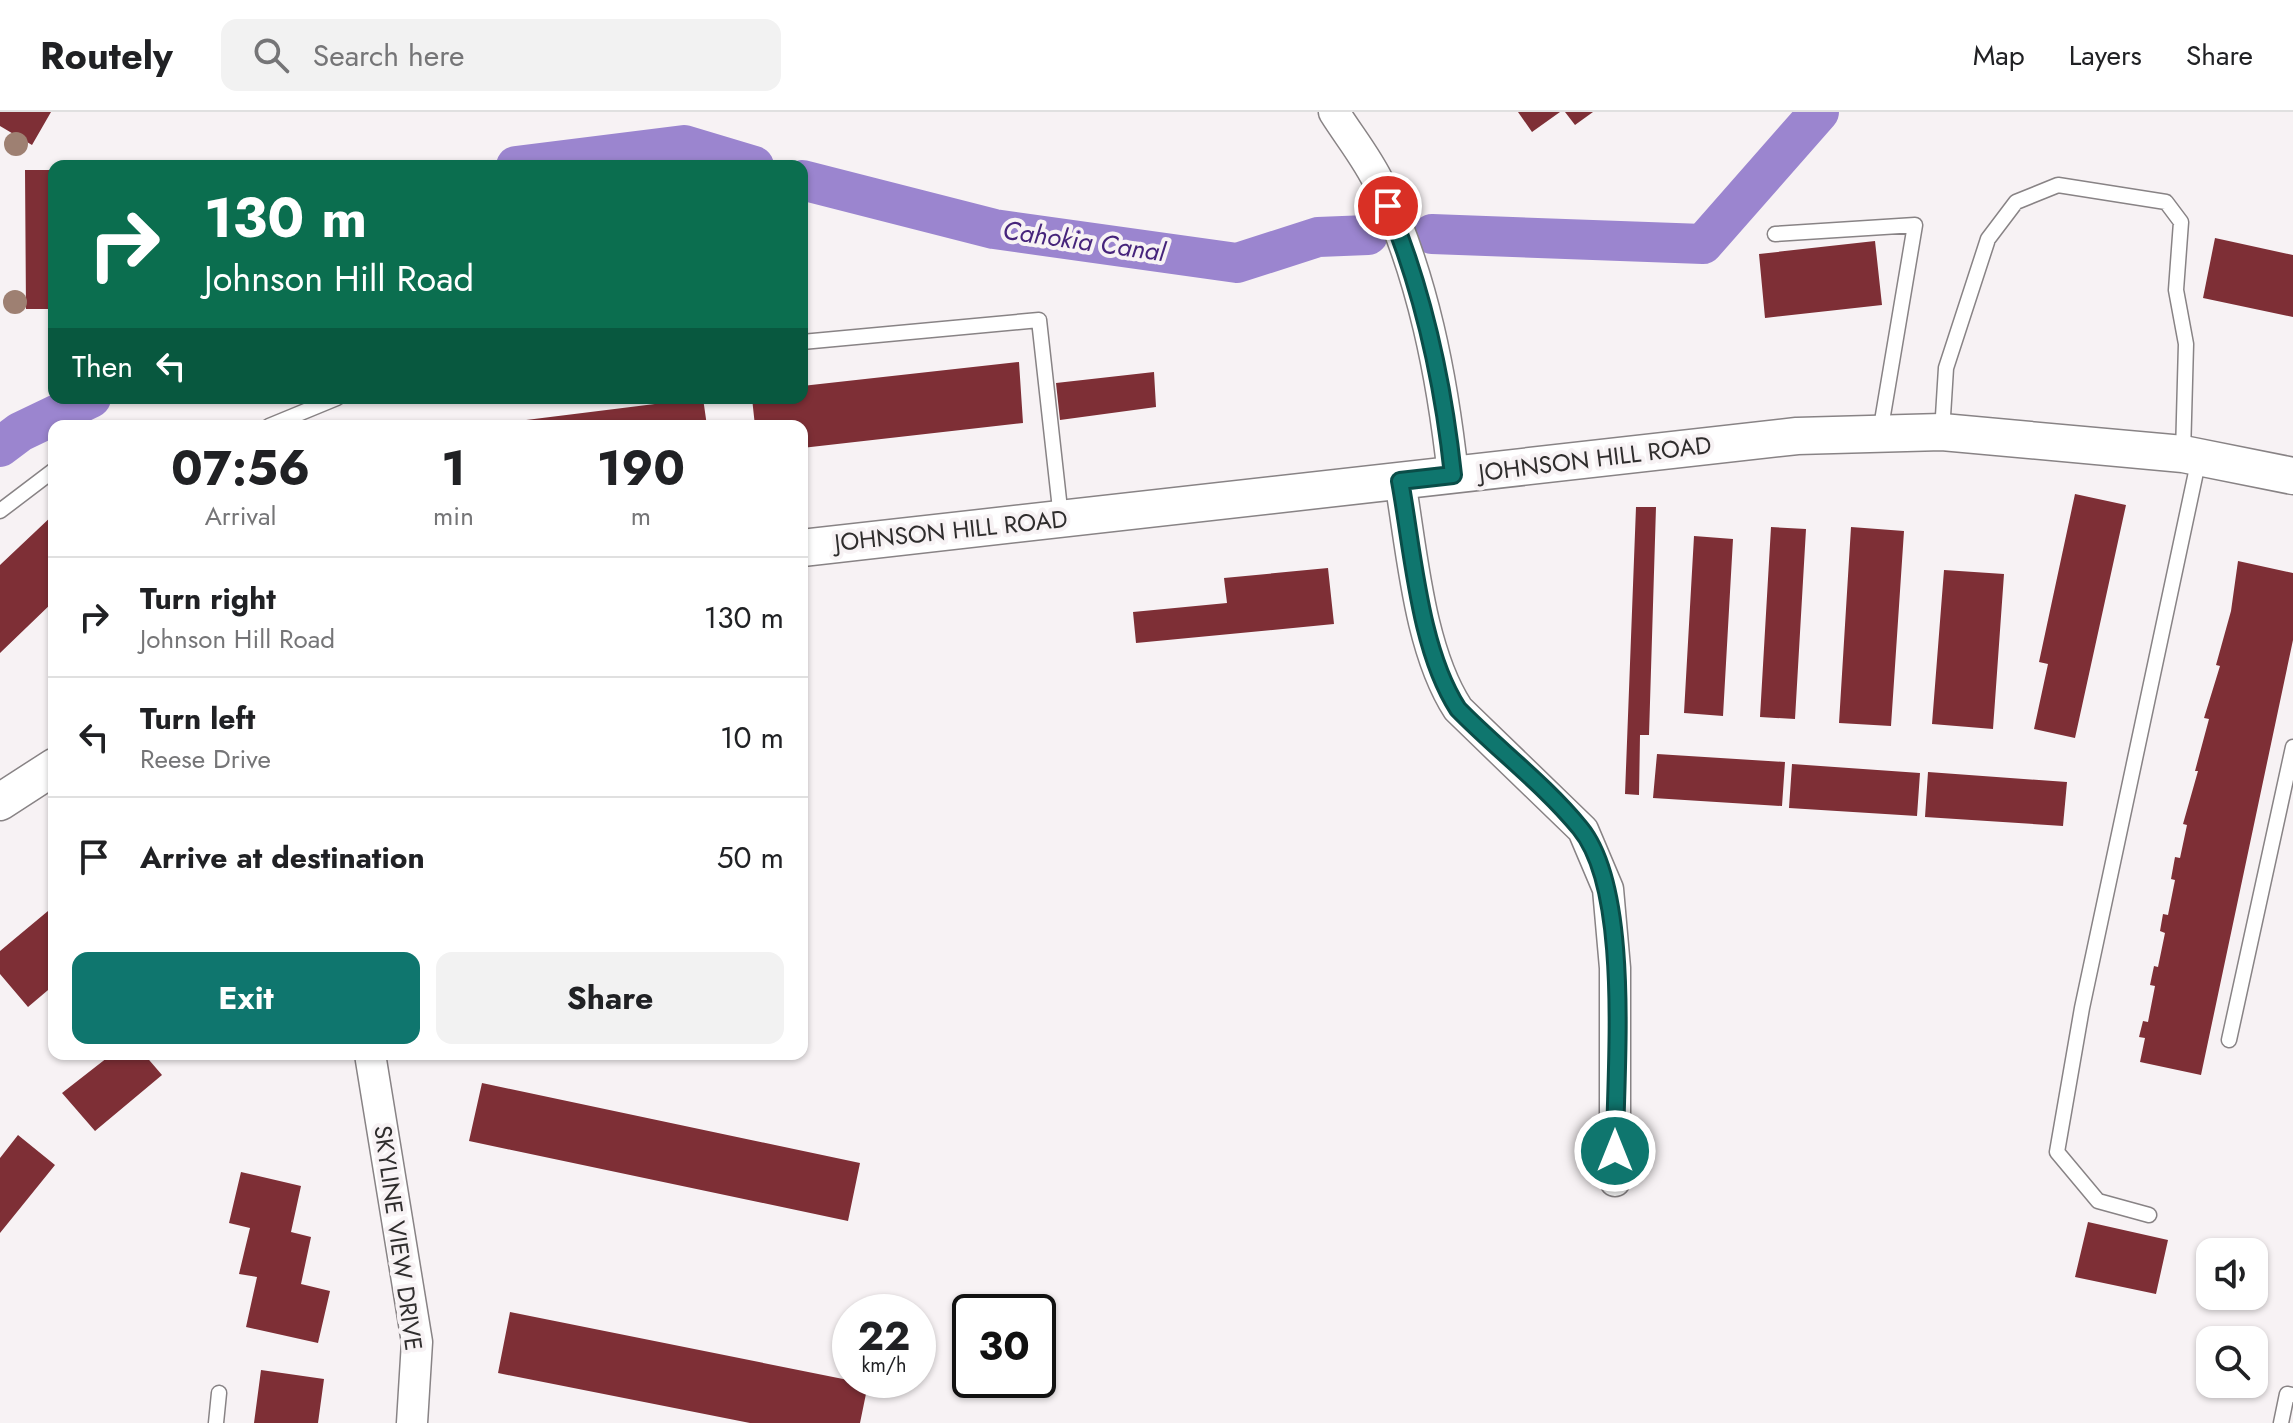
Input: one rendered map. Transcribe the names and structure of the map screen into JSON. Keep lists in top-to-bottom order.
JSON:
{
  "streets": {
    "street": ["JOHNSON HILL ROAD", "SKYLINE VIEW DRIVE"]
  },
  "water": ["Cahokia Canal"],
  "page": {
    "header": "Routely",
    "search": "Search here",
    "nav": ["Map", "Layers", "Share"],
    "turn": ["130 m", "Johnson Hill Road"],
    "then": "Then",
    "eta": [
      "07:56",
      "Arrival",
      "1",
      "min",
      "190",
      "m"
    ],
    "list": [
      {
        "name": "Turn right",
        "note": "Johnson Hill Road",
        "value": "130 m"
      },
      {
        "name": "Turn left",
        "note": "Reese Drive",
        "value": "10 m"
      },
      {
        "name": "Arrive at destination",
        "value": "50 m"
      }
    ],
    "buttons": ["Exit", "Share"],
    "speed": "22 km/h",
    "limit": "30"
  }
}
